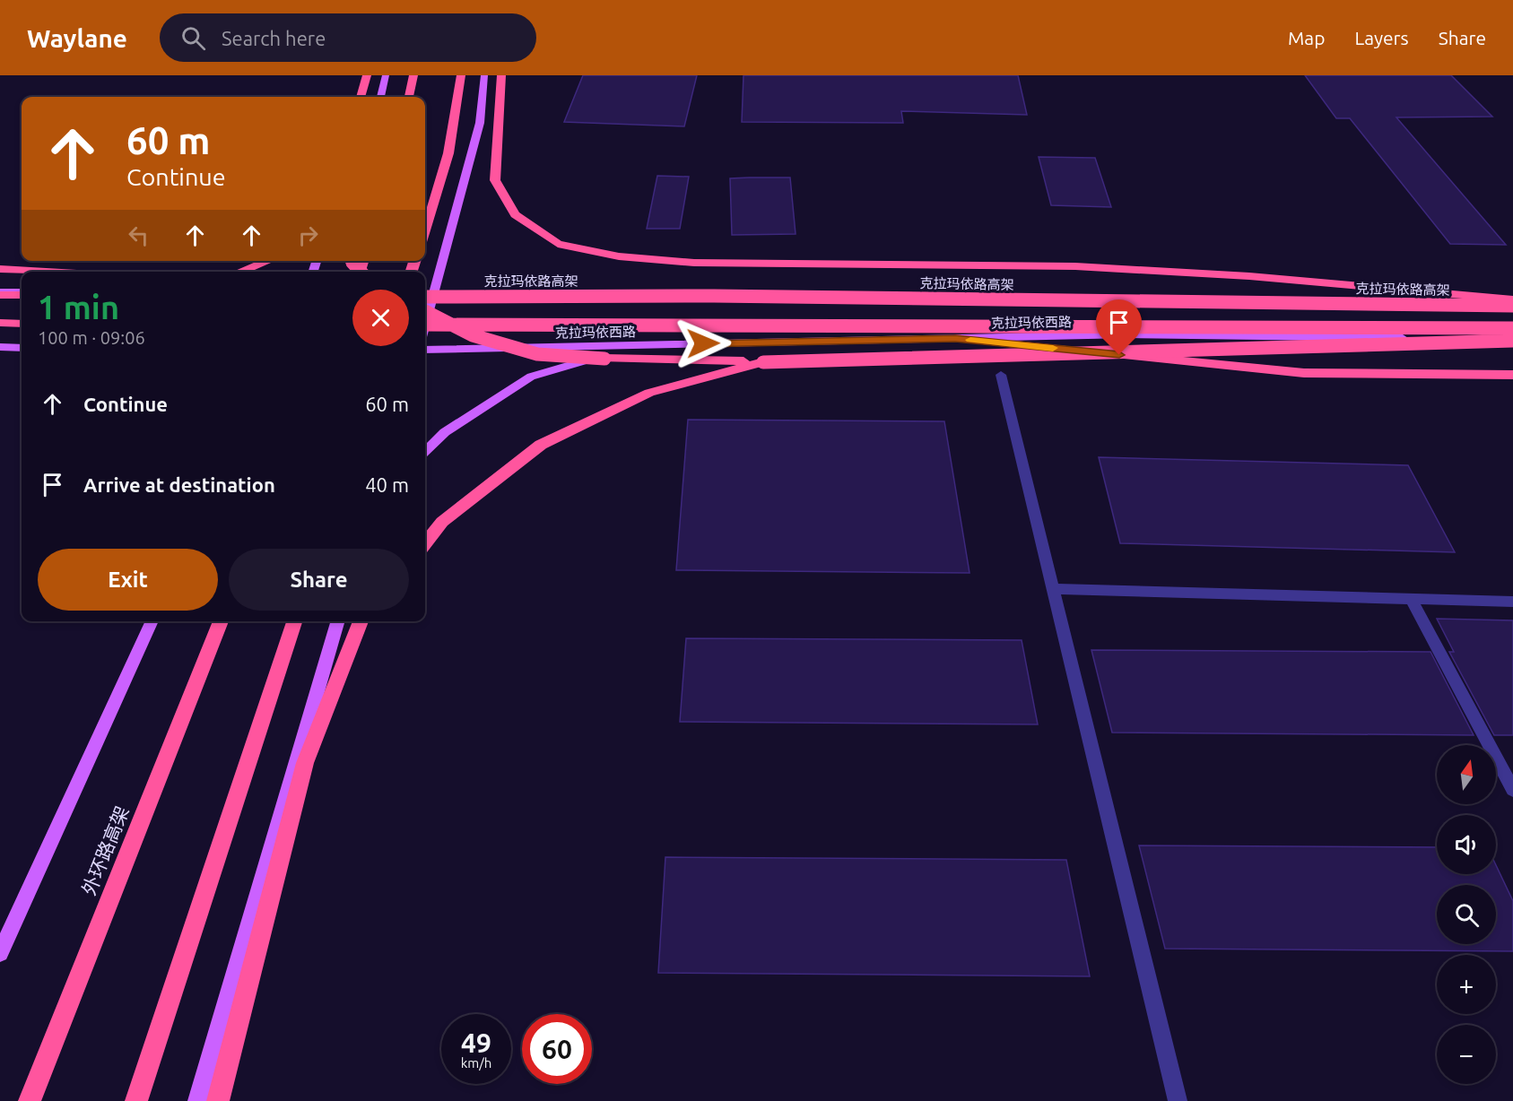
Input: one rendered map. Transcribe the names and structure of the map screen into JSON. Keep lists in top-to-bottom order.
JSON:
{
  "streets": {
    "highway": ["克拉玛依路高架", "外环路高架"],
    "main road": ["克拉玛依西路"]
  },
  "north": "top",
  "page": {
    "header": "Waylane",
    "search": "Search here",
    "nav": ["Map", "Layers", "Share"],
    "turn": ["60 m", "Continue"],
    "heading": ["1 min", "100 m · 09:06"],
    "list": [
      {
        "name": "Continue",
        "value": "60 m"
      },
      {
        "name": "Arrive at destination",
        "value": "40 m"
      }
    ],
    "buttons": ["Exit", "Share"],
    "map_buttons": ["+", "−"],
    "speed": "49 km/h",
    "limit": "60"
  }
}
